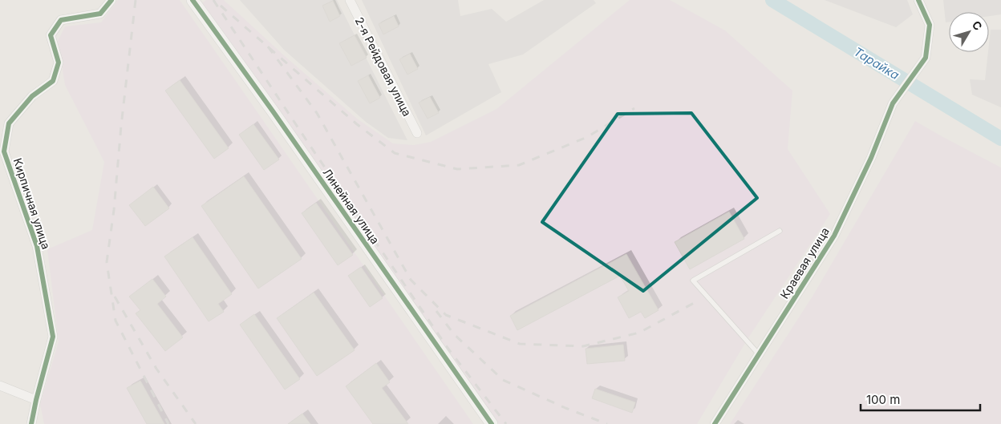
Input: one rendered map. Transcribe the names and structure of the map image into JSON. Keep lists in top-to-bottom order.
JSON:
{
  "streets": {
    "street": [
      "2-я Рейдовая улица",
      "Кирпичная улица",
      "Линейная улица",
      "Краевая улица"
    ]
  },
  "water": ["Тарайка"],
  "scale_bar": "100 m",
  "north": "top right"
}
